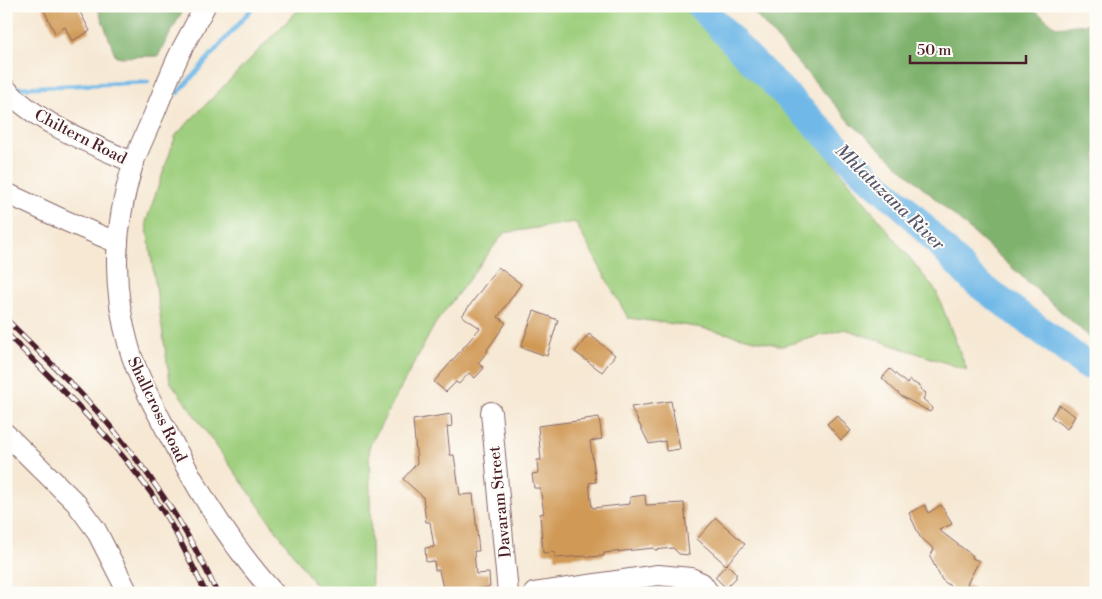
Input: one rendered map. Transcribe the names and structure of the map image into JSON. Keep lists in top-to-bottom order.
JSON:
{
  "streets": {
    "street": ["Chiltern Road", "Shallcross Road", "Davaram Street"]
  },
  "crossings": [
    ["Chiltern Road", "Shallcross Road"]
  ],
  "water": ["Mhlatuzana River"],
  "scale_bar": "50 m"
}
